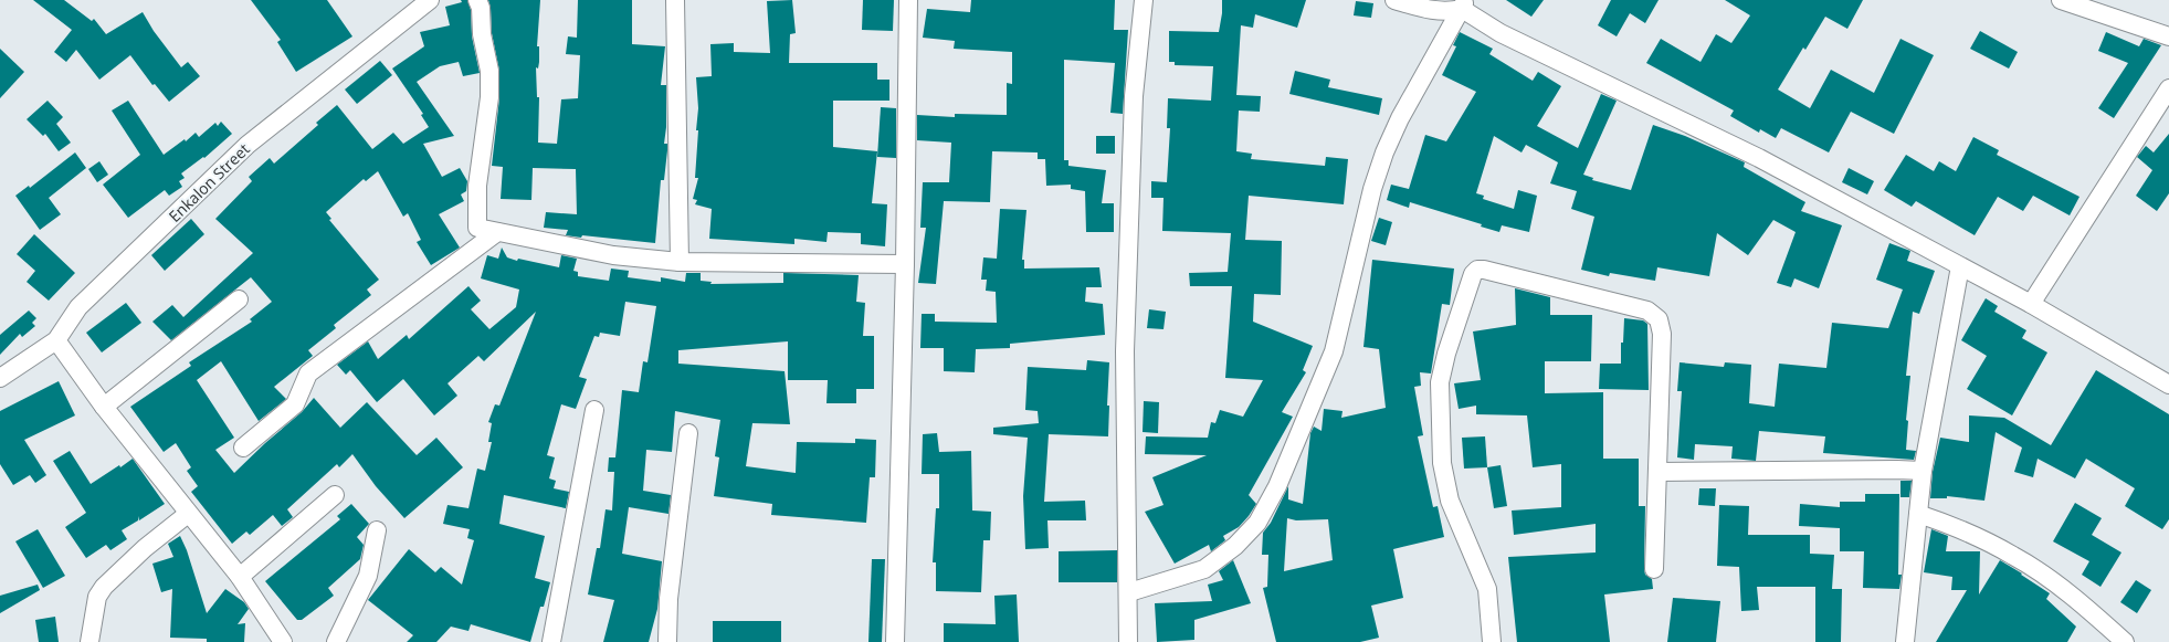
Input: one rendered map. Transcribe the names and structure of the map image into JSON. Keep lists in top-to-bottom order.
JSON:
{
  "streets": {
    "street": ["Enkalon Street"]
  }
}
